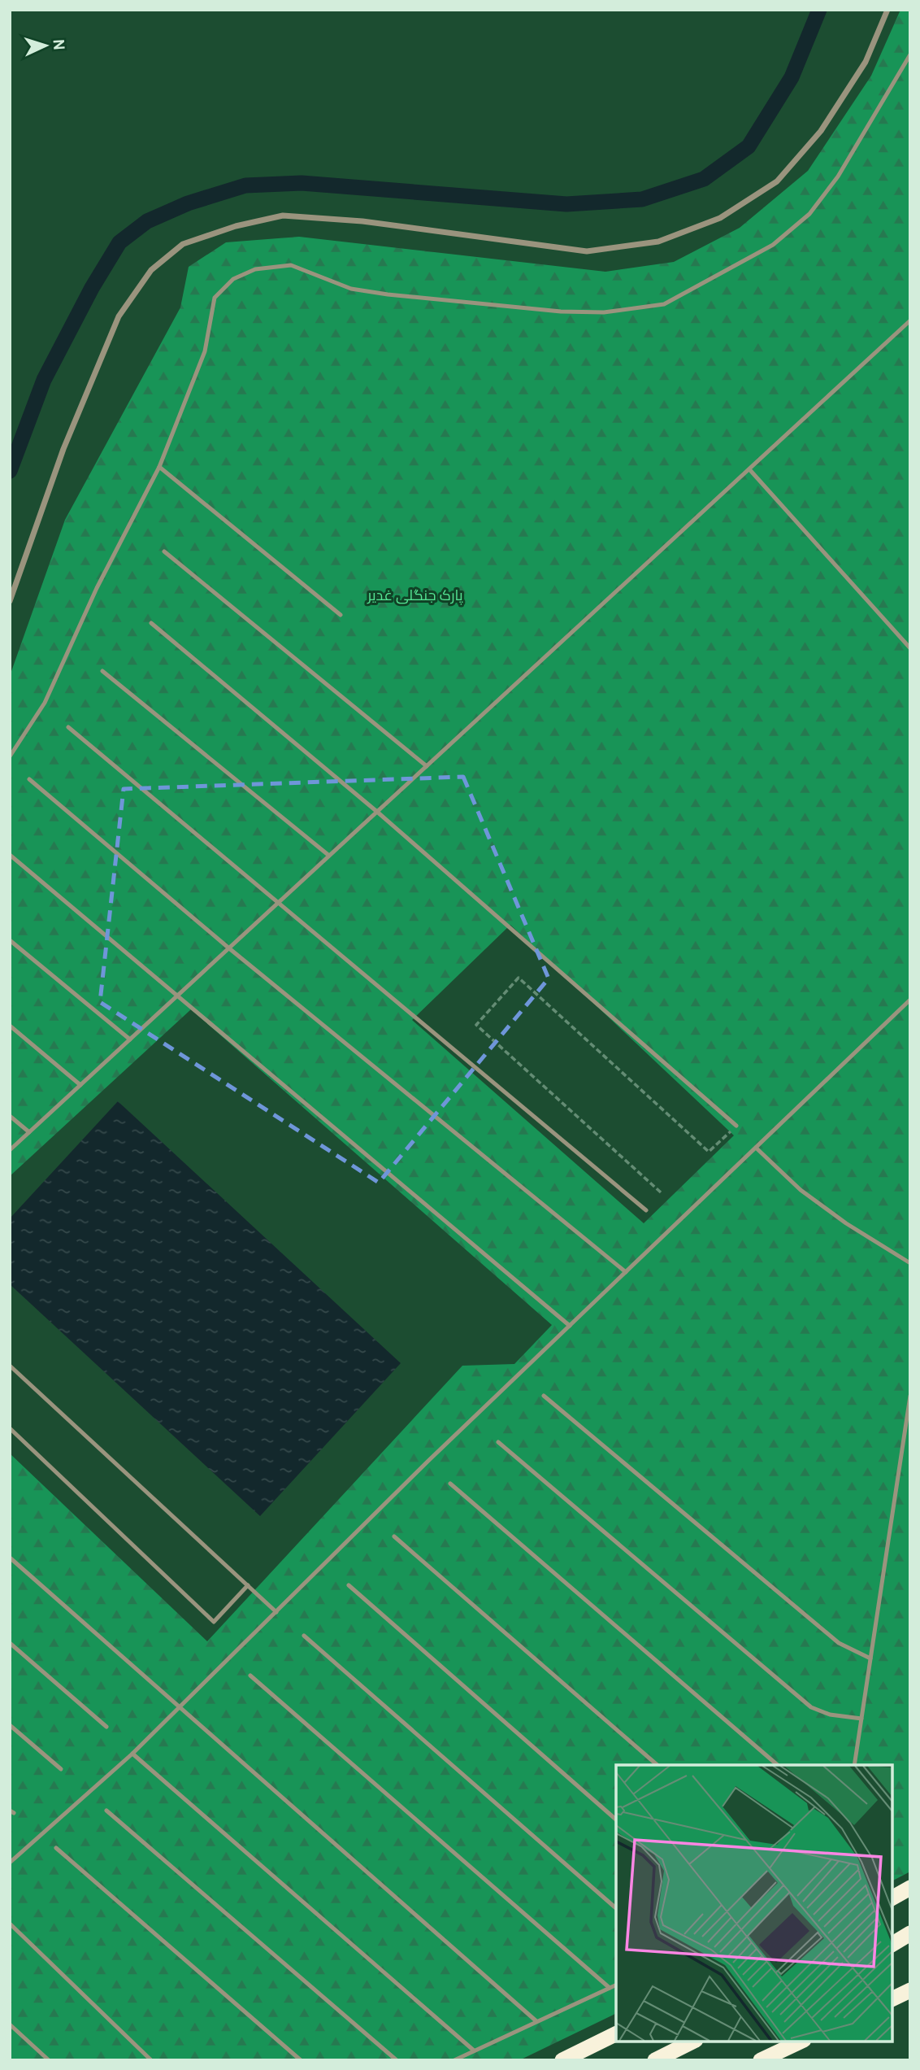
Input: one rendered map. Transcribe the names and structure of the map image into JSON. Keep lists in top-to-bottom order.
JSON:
{
  "parks": ["پارک جنگلی غدیر"],
  "north": "right"
}
